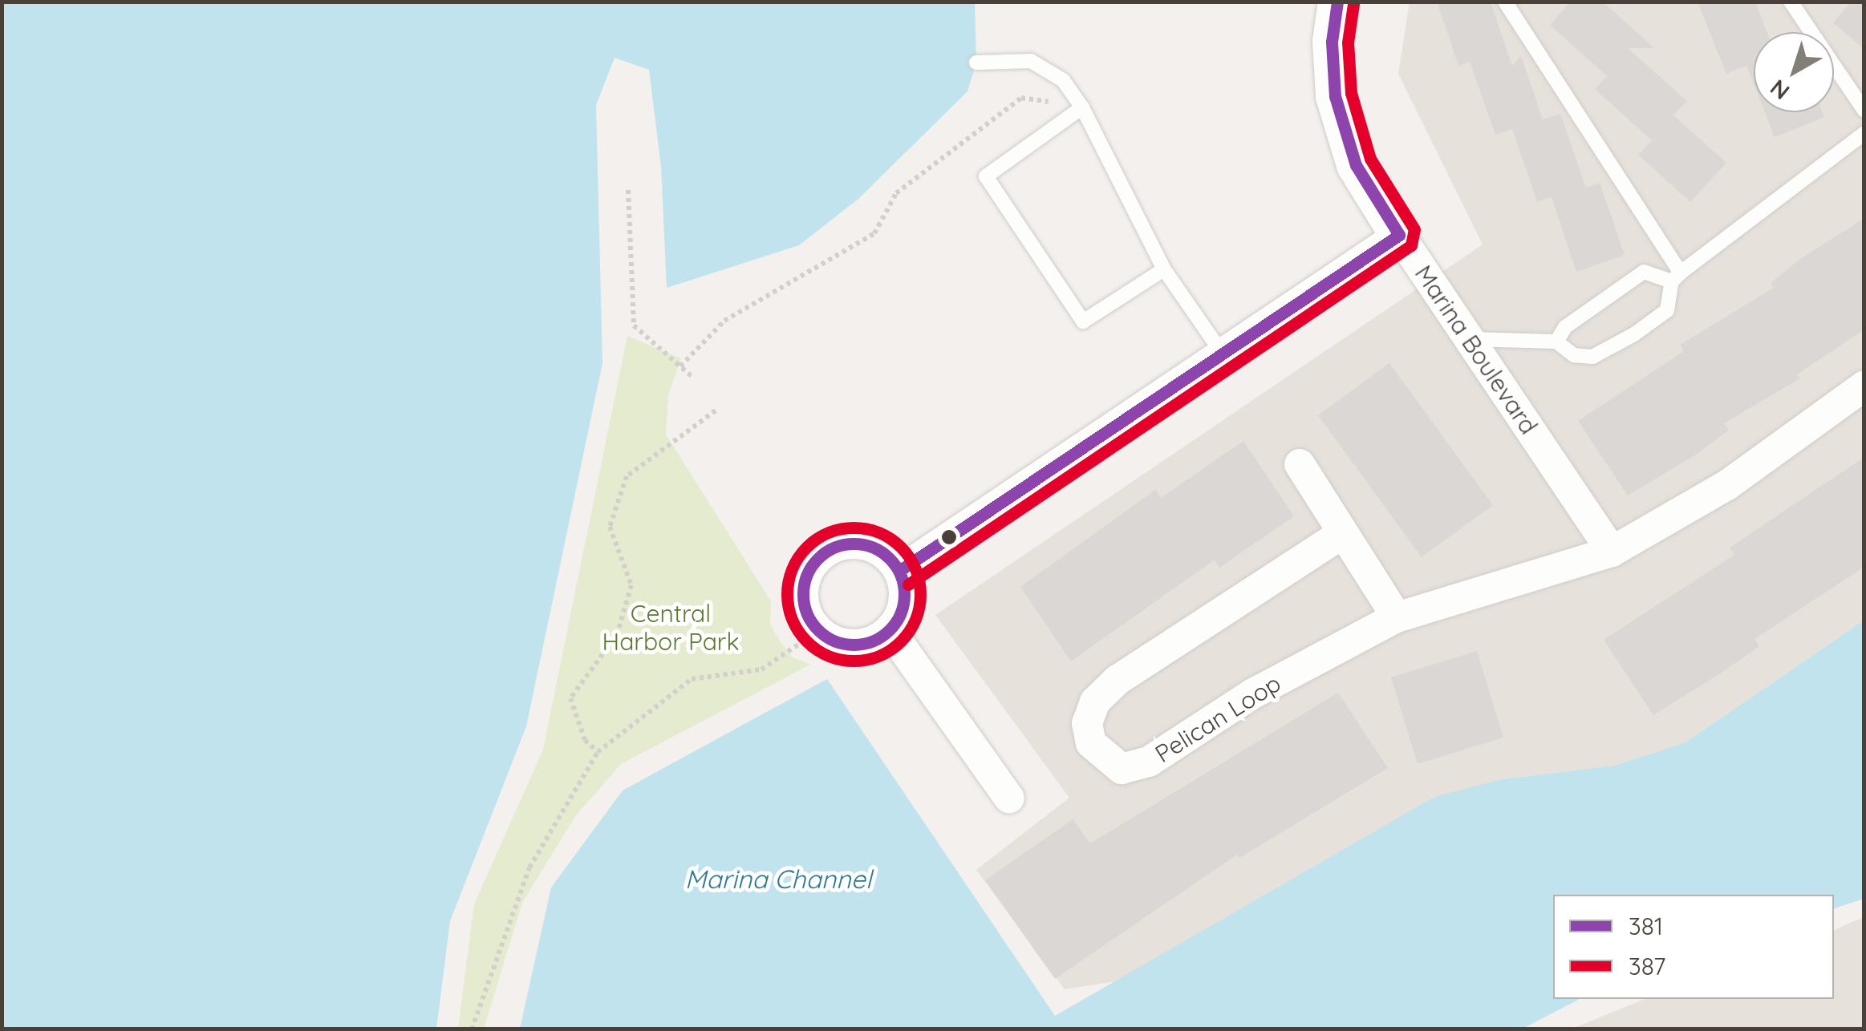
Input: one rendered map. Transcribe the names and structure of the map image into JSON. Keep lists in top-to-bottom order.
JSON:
{
  "streets": {
    "street": ["Marina Boulevard", "Pelican Loop"]
  },
  "crossings": [
    ["Marina Boulevard", "Pelican Loop"]
  ],
  "water": ["Marina Channel"],
  "parks": ["Central Harbor Park"],
  "lines": ["transit line 381", "transit line 387"],
  "legend": ["381", "387"],
  "north": "bottom left"
}
